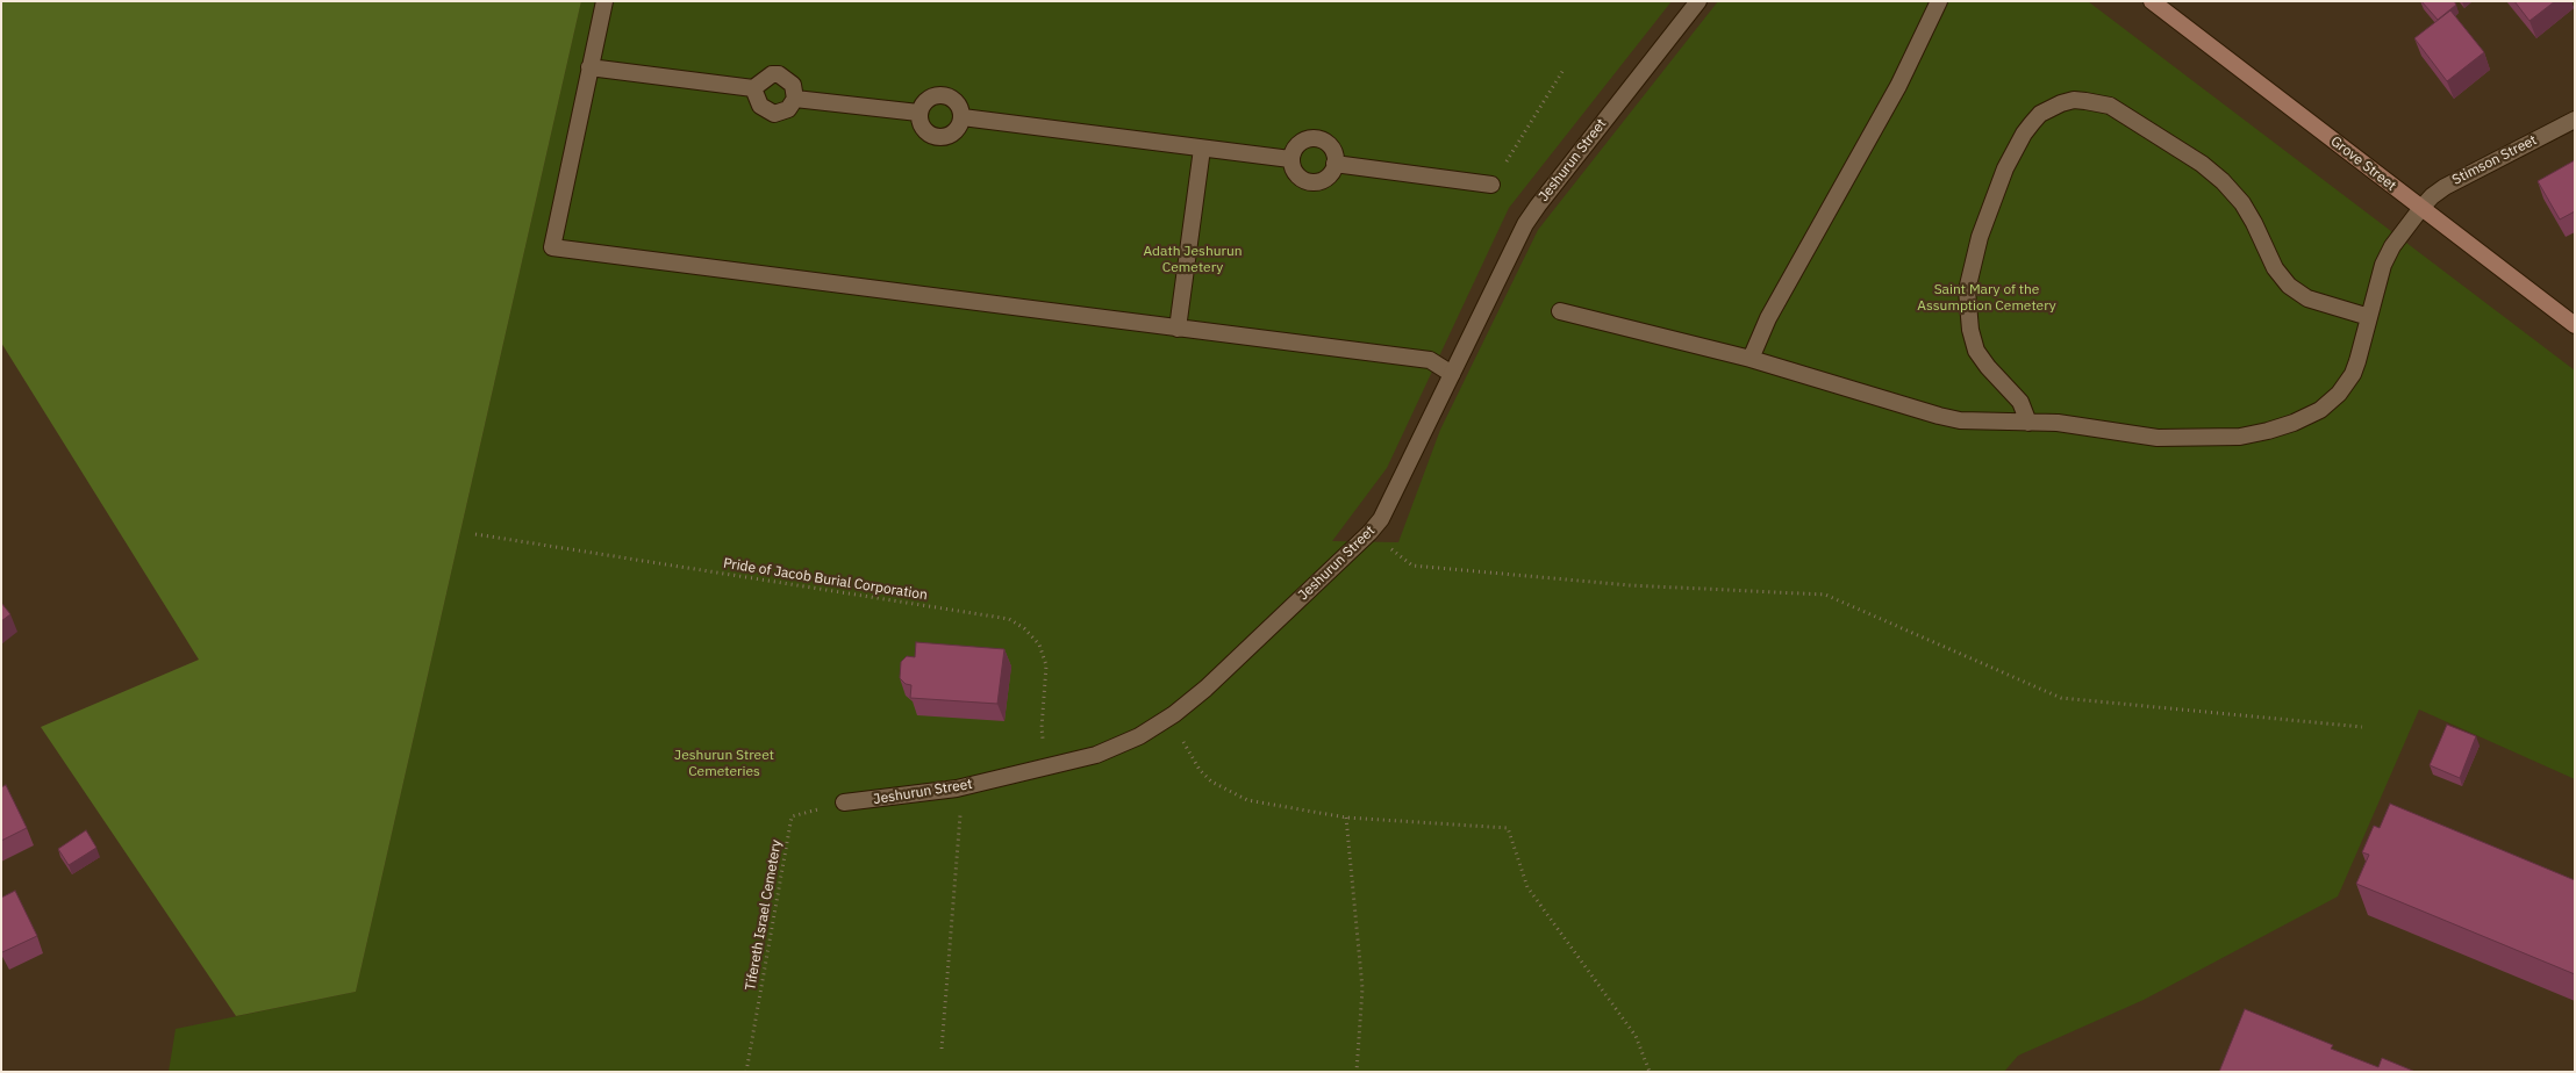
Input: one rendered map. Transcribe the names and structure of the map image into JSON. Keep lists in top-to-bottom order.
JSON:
{
  "streets": {
    "main road": ["Grove Street"],
    "street": ["Jeshurun Street", "Stimson Street"],
    "path": ["Pride of Jacob Burial Corporation", "Tifereth Israel Cemetery"]
  },
  "crossings": [
    ["Jeshurun Street", "Pride of Jacob Burial Corporation"],
    ["Jeshurun Street", "Tifereth Israel Cemetery"],
    ["Stimson Street", "Grove Street"]
  ],
  "parks": ["Adath Jeshurun Cemetery", "Saint Mary of the Assumption Cemetery", "Jeshurun Street Cemeteries"]
}
